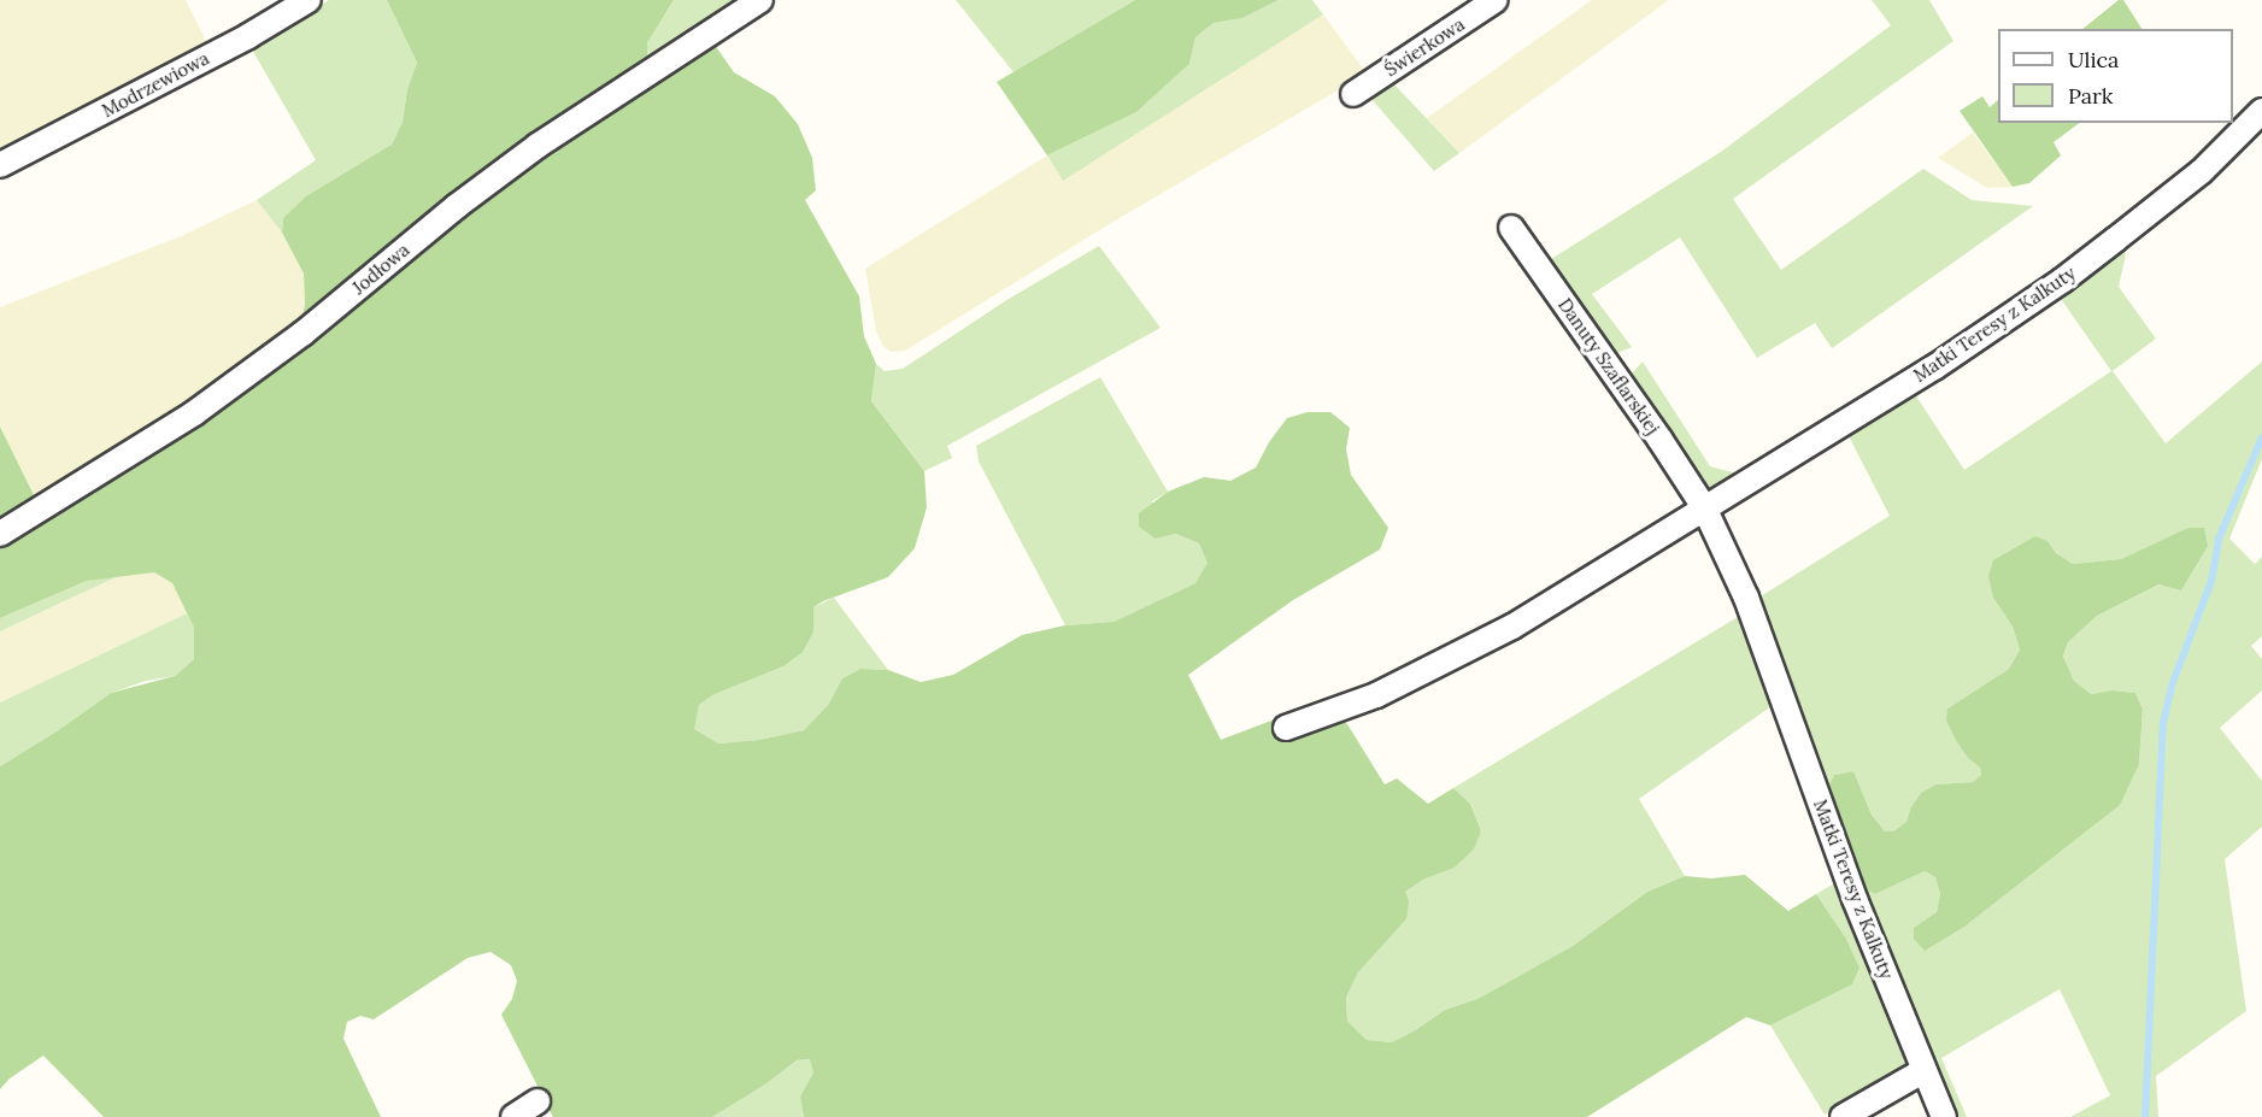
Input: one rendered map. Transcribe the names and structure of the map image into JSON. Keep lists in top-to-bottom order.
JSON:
{
  "streets": {
    "street": [
      "Świerkowa",
      "Modrzewiowa",
      "Jodłowa",
      "Matki Teresy z Kalkuty",
      "Danuty Szaflarskiej"
    ]
  },
  "crossings": [
    ["Matki Teresy z Kalkuty", "Danuty Szaflarskiej"]
  ],
  "legend": ["Ulica", "Park"]
}
